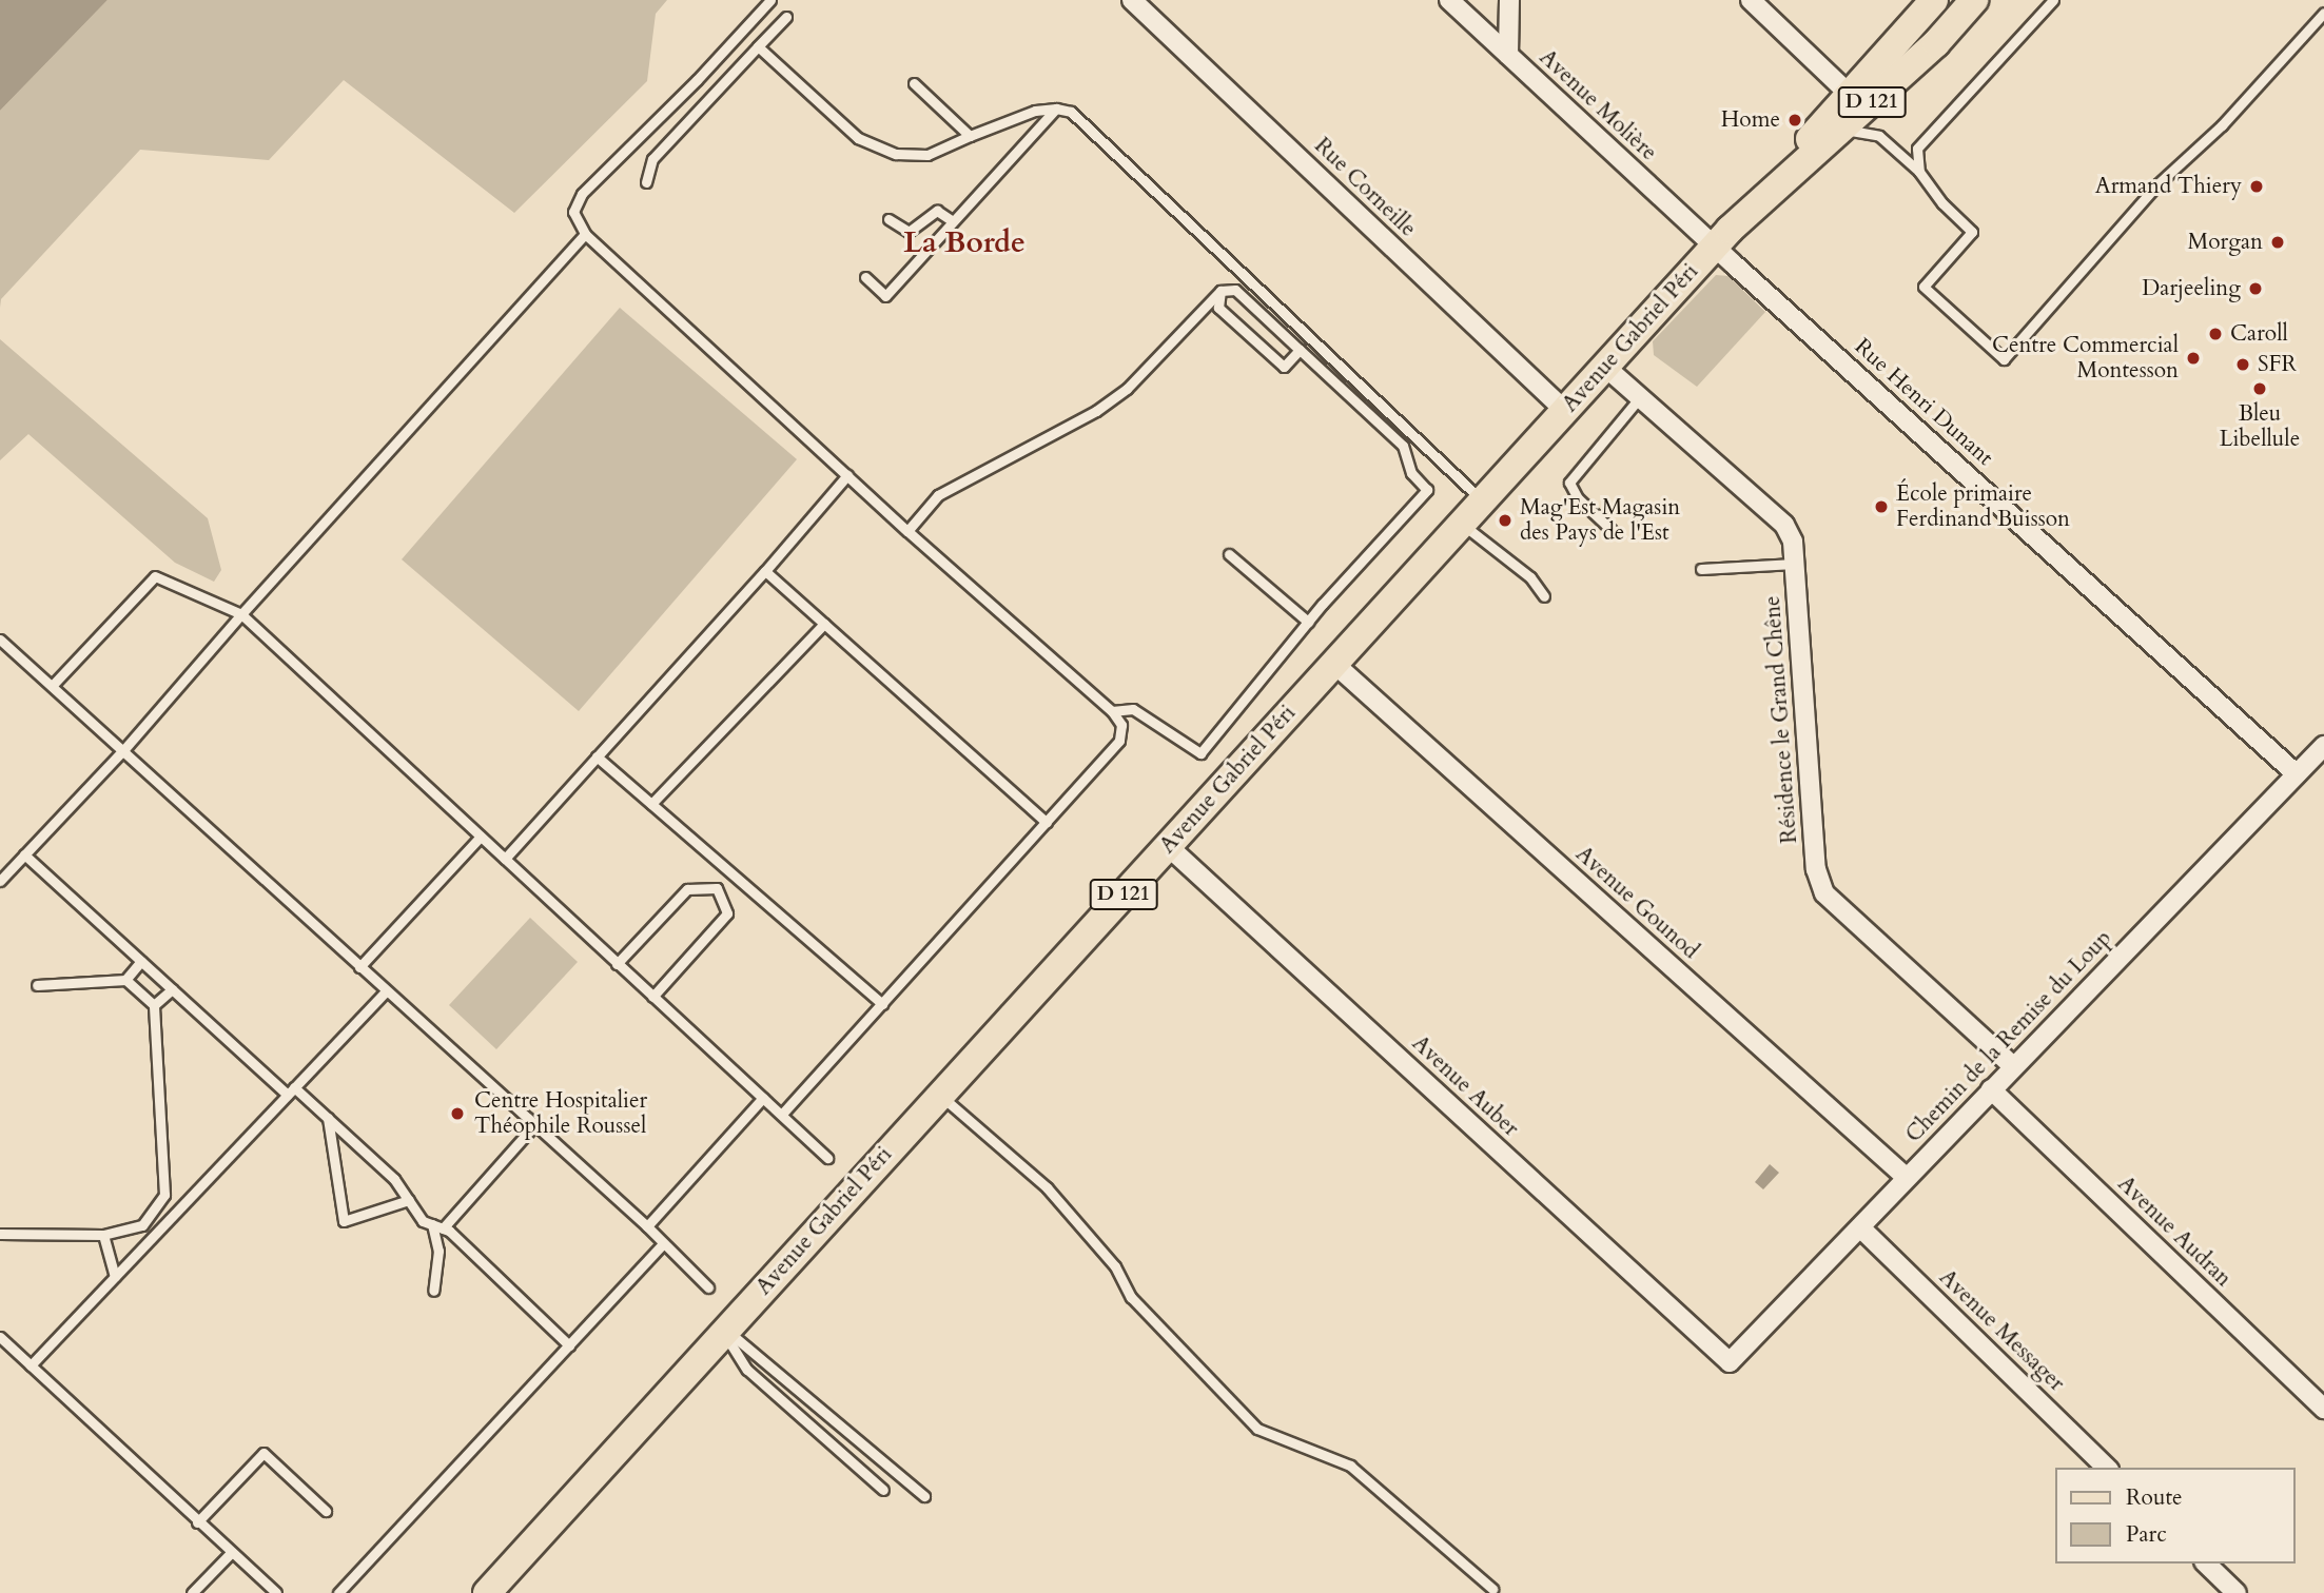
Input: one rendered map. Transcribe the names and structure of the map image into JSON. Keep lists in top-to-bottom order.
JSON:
{
  "streets": {
    "main road": ["D 121", "Avenue Gabriel Péri"],
    "street": [
      "Avenue Molière",
      "Rue Corneille",
      "Rue Henri Dunant",
      "Résidence le Grand Chêne",
      "Avenue Gounod",
      "Chemin de la Remise du Loup",
      "Avenue Auber",
      "Avenue Audran",
      "Avenue Messager"
    ]
  },
  "crossings": [
    ["Avenue Molière", "Avenue Gabriel Péri"],
    ["Avenue Molière", "Rue Henri Dunant"],
    ["Rue Corneille", "Avenue Gabriel Péri"],
    ["Avenue Gabriel Péri", "Rue Henri Dunant"],
    ["Avenue Gabriel Péri", "Résidence le Grand Chêne"],
    ["Avenue Gabriel Péri", "Avenue Gounod"],
    ["Avenue Gabriel Péri", "Avenue Auber"],
    ["Rue Henri Dunant", "Chemin de la Remise du Loup"],
    ["Résidence le Grand Chêne", "Chemin de la Remise du Loup"],
    ["Avenue Gounod", "Chemin de la Remise du Loup"],
    ["Chemin de la Remise du Loup", "Avenue Auber"],
    ["Chemin de la Remise du Loup", "Avenue Audran"],
    ["Chemin de la Remise du Loup", "Avenue Messager"]
  ],
  "districts": ["La Borde"],
  "places": [
    "Home",
    "Armand Thiery",
    "Morgan",
    "Darjeeling",
    "Caroll",
    "Centre Commercial Montesson",
    "SFR",
    "Bleu Libellule",
    "École primaire Ferdinand Buisson",
    "Mag'Est Magasin des Pays de l'Est",
    "Centre Hospitalier Théophile Roussel"
  ],
  "legend": ["Route", "Parc"]
}
